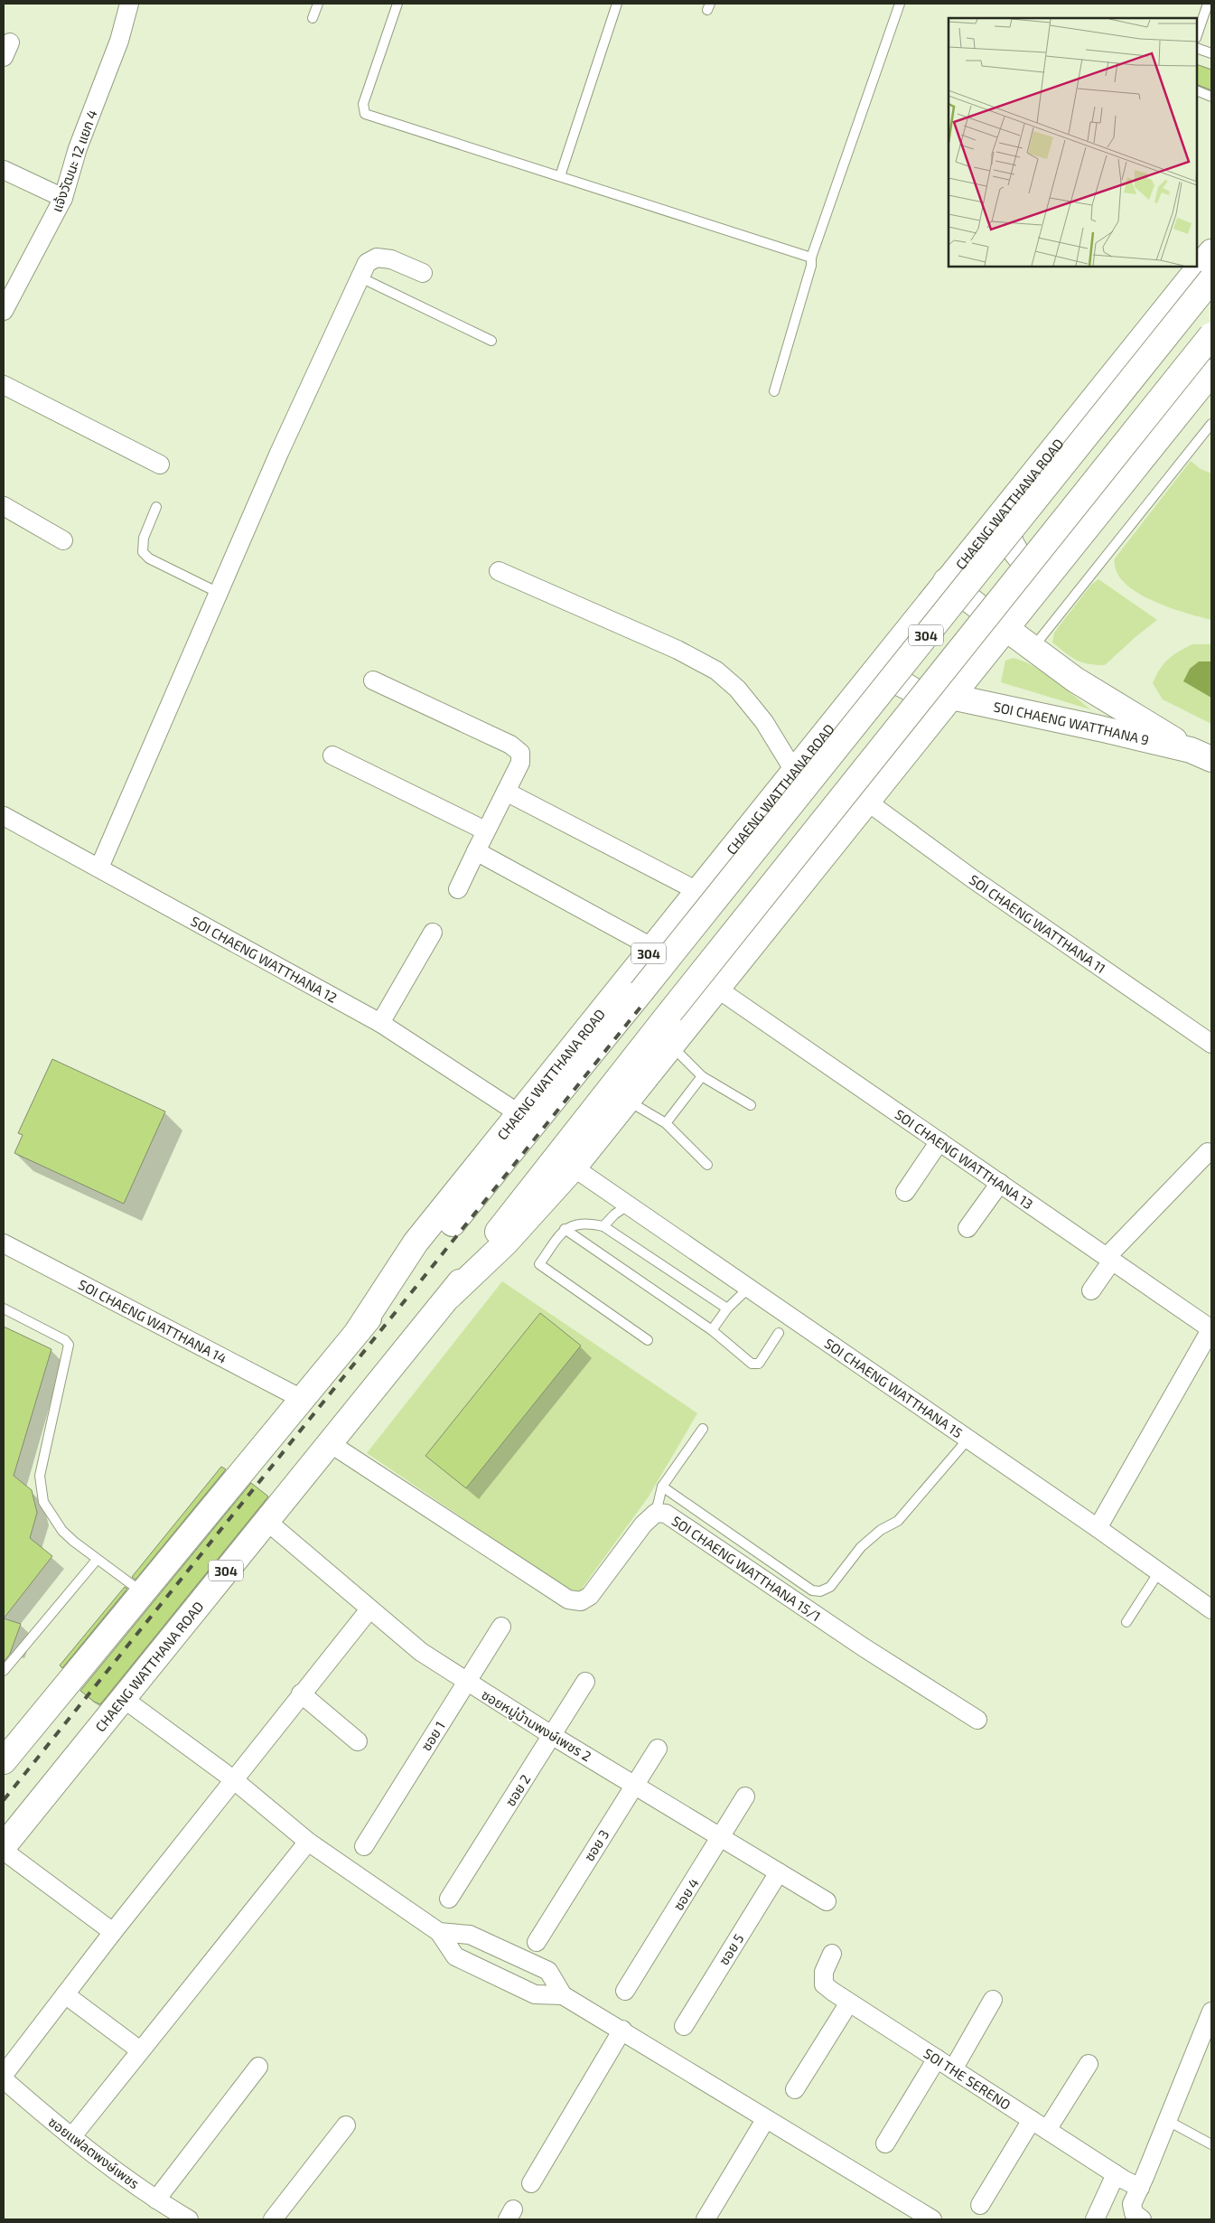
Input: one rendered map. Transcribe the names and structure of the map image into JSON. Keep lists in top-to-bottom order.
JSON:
{
  "streets": {
    "main road": ["CHAENG WATTHANA ROAD", "304", "SOI CHAENG WATTHANA 9"],
    "street": [
      "แจ้งวัฒนะ 12 แยก 4",
      "SOI CHAENG WATTHANA 11",
      "SOI CHAENG WATTHANA 12",
      "SOI CHAENG WATTHANA 13",
      "SOI CHAENG WATTHANA 14",
      "SOI CHAENG WATTHANA 15",
      "SOI CHAENG WATTHANA 15/1",
      "ซอยหมู่บ้านพงษ์เพชร 2",
      "ซอย 1",
      "ซอย 2",
      "ซอย 3",
      "ซอย 4",
      "ซอย 5",
      "SOI THE SERENO",
      "ซอยแฟลตพงษ์เพชร"
    ]
  },
  "crossings": [
    ["CHAENG WATTHANA ROAD", "SOI CHAENG WATTHANA 9"],
    ["CHAENG WATTHANA ROAD", "SOI CHAENG WATTHANA 11"],
    ["CHAENG WATTHANA ROAD", "SOI CHAENG WATTHANA 12"],
    ["CHAENG WATTHANA ROAD", "SOI CHAENG WATTHANA 13"],
    ["CHAENG WATTHANA ROAD", "SOI CHAENG WATTHANA 14"],
    ["CHAENG WATTHANA ROAD", "SOI CHAENG WATTHANA 15"],
    ["CHAENG WATTHANA ROAD", "SOI CHAENG WATTHANA 15/1"],
    ["CHAENG WATTHANA ROAD", "ซอยหมู่บ้านพงษ์เพชร 2"],
    ["ซอยหมู่บ้านพงษ์เพชร 2", "ซอย 1"],
    ["ซอยหมู่บ้านพงษ์เพชร 2", "ซอย 2"],
    ["ซอยหมู่บ้านพงษ์เพชร 2", "ซอย 3"],
    ["ซอยหมู่บ้านพงษ์เพชร 2", "ซอย 4"],
    ["ซอยหมู่บ้านพงษ์เพชร 2", "ซอย 5"]
  ]
}
